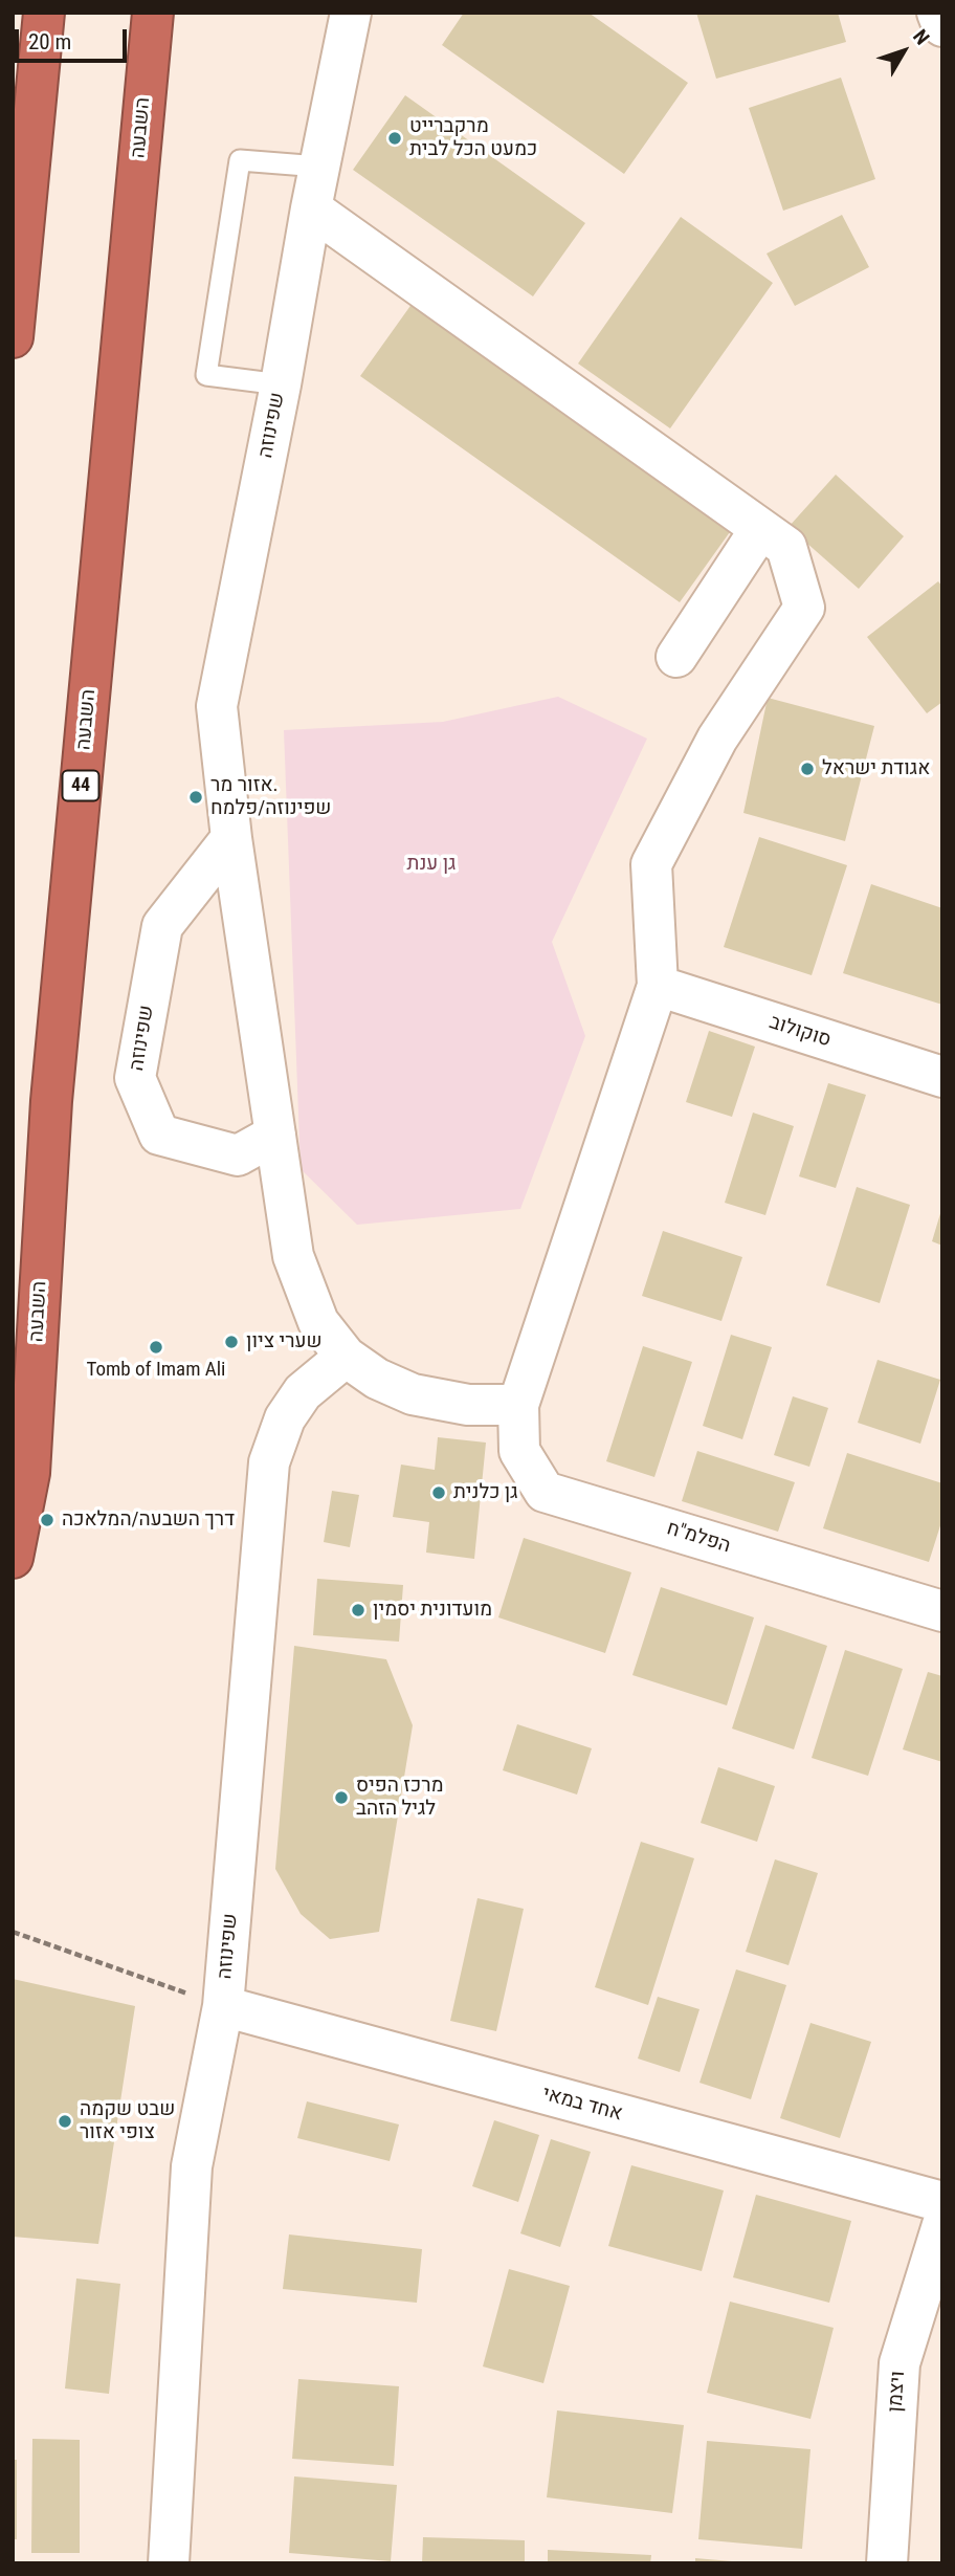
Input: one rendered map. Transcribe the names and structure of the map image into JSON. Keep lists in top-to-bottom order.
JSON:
{
  "streets": {
    "highway": ["השבעה", "44"],
    "street": [
      "שפינוזה",
      "סוקולוב",
      "הפלמ\"ח",
      "אחד במאי",
      "ויצמן"
    ]
  },
  "crossings": [
    ["שפינוזה", "הפלמ\"ח"],
    ["שפינוזה", "אחד במאי"],
    ["סוקולוב", "הפלמ\"ח"]
  ],
  "parks": ["גן ענת"],
  "places": [
    "מרקברייט כמעט הכל לבית",
    "אגודת ישראל",
    "אזור מר. שפינוזה/פלמח",
    "שערי ציון",
    "Tomb of Imam Ali",
    "גן כלנית",
    "דרך השבעה/המלאכה",
    "מועדונית יסמין",
    "מרכז הפיס לגיל הזהב",
    "שבט שקמה צופי אזור"
  ],
  "scale_bar": "20 m",
  "north": "top right"
}
